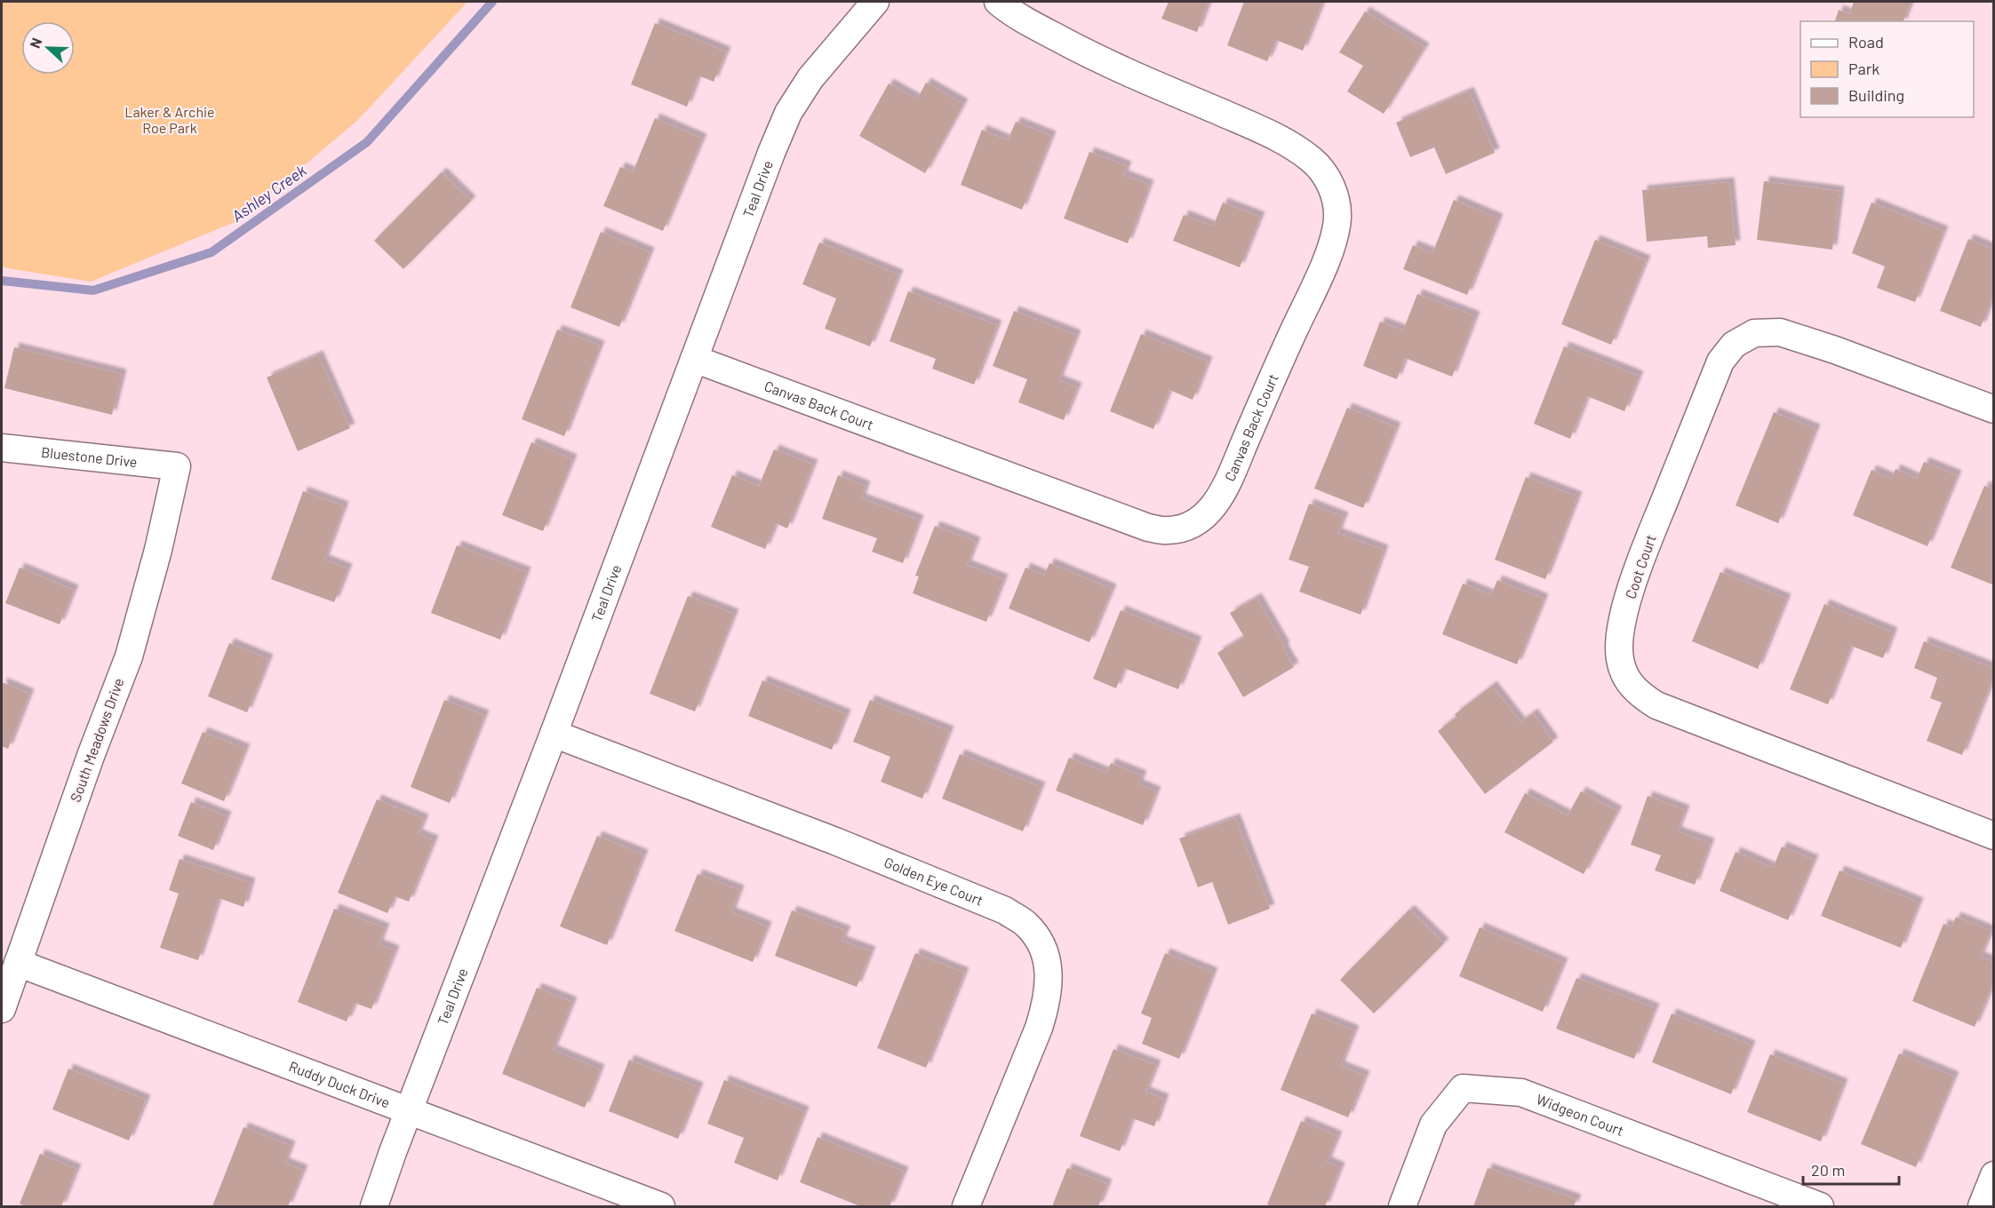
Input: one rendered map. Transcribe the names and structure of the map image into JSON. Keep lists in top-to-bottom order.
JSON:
{
  "streets": {
    "street": [
      "Teal Drive",
      "Canvas Back Court",
      "Bluestone Drive",
      "Coot Court",
      "South Meadows Drive",
      "Golden Eye Court",
      "Ruddy Duck Drive",
      "Widgeon Court"
    ]
  },
  "crossings": [
    ["Teal Drive", "Canvas Back Court"],
    ["Teal Drive", "Golden Eye Court"],
    ["Teal Drive", "Ruddy Duck Drive"],
    ["Bluestone Drive", "South Meadows Drive"],
    ["South Meadows Drive", "Ruddy Duck Drive"]
  ],
  "water": ["Ashley Creek"],
  "parks": ["Laker & Archie Roe Park"],
  "legend": ["Road", "Park", "Building"],
  "scale_bar": "20 m",
  "north": "left"
}
